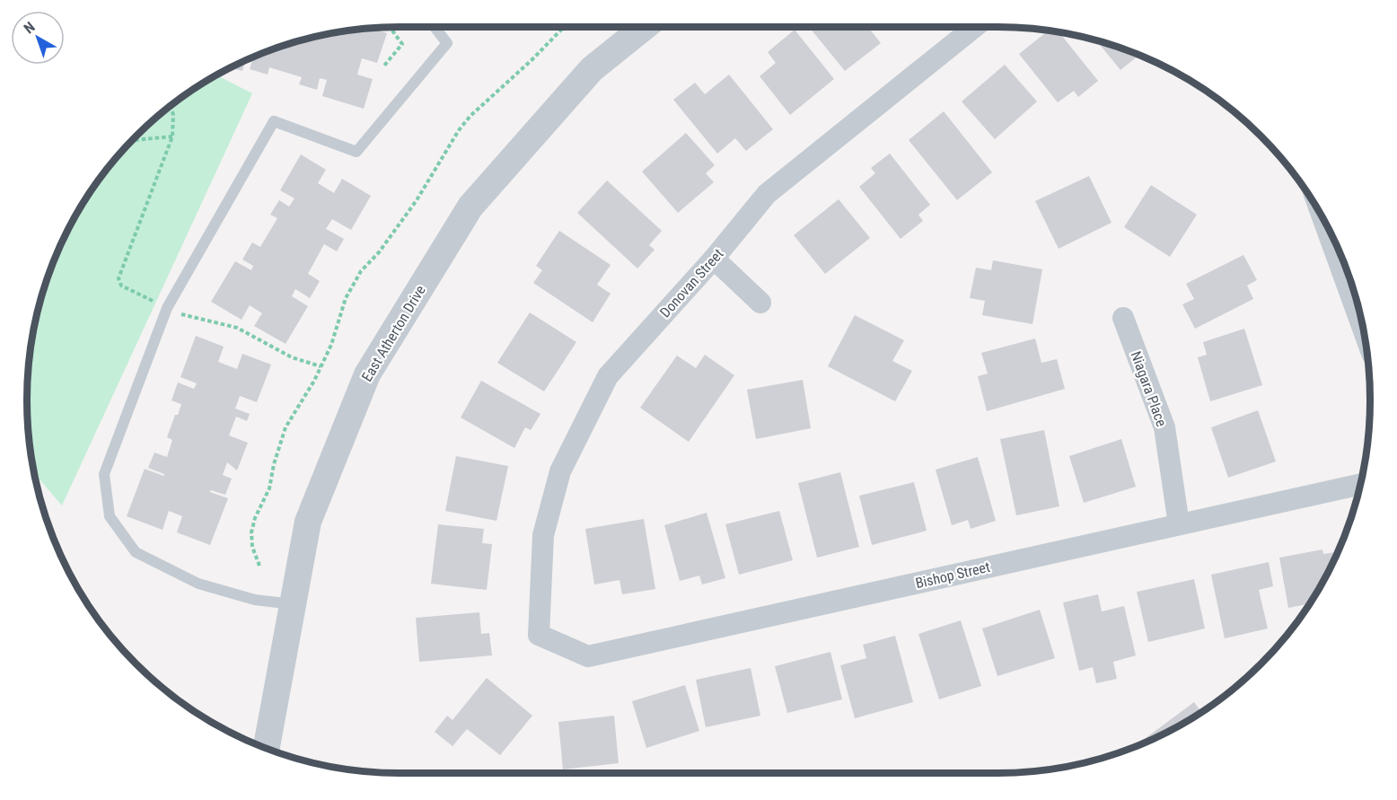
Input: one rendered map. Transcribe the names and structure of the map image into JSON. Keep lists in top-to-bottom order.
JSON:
{
  "streets": {
    "street": [
      "Donovan Street",
      "East Atherton Drive",
      "Niagara Place",
      "Bishop Street"
    ]
  },
  "crossings": [
    ["Donovan Street", "Bishop Street"],
    ["Niagara Place", "Bishop Street"]
  ],
  "north": "top left"
}
